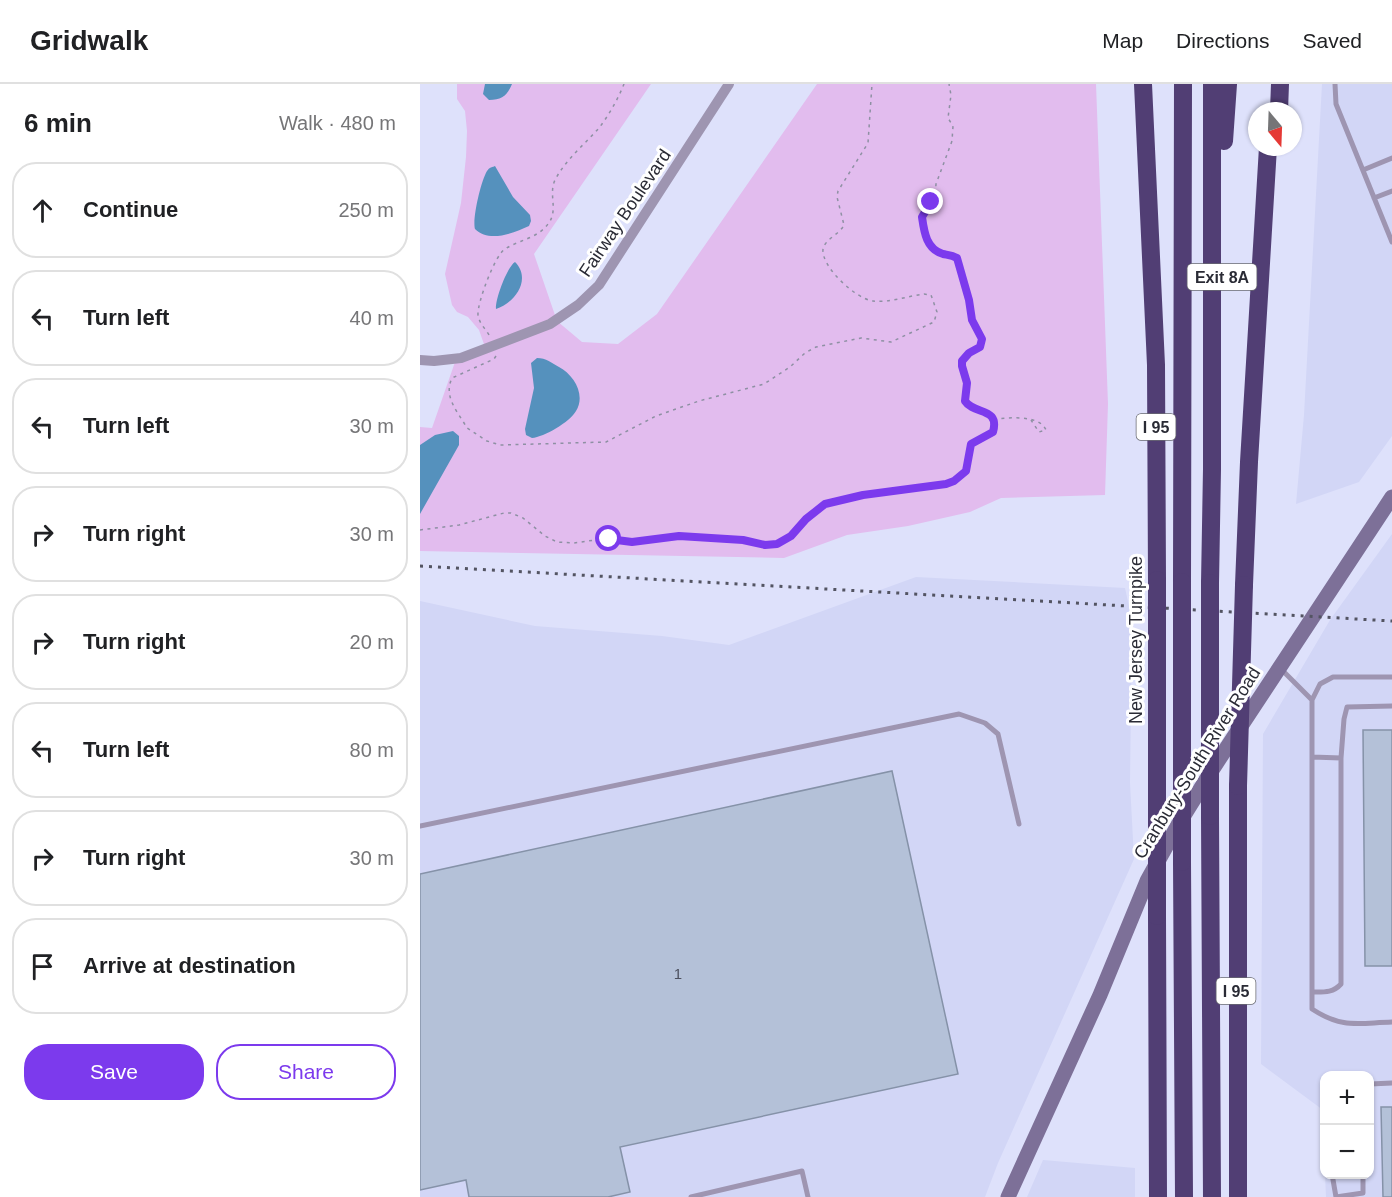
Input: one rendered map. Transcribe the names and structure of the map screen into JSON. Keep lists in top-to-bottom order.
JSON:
{
  "streets": {
    "highway": ["Exit 8A", "I 95", "New Jersey Turnpike"],
    "main road": ["Cranbury-South River Road"],
    "street": ["Fairway Boulevard"]
  },
  "crossings": [
    ["Exit 8A", "I 95"]
  ],
  "house_numbers": ["1"],
  "north": "bottom",
  "page": {
    "header": "Gridwalk",
    "nav": ["Map", "Directions", "Saved"],
    "heading": ["6 min", "Walk · 480 m"],
    "list": [
      ["Continue", "250 m"],
      ["Turn left", "40 m"],
      ["Turn left", "30 m"],
      ["Turn right", "30 m"],
      ["Turn right", "20 m"],
      ["Turn left", "80 m"],
      ["Turn right", "30 m"],
      "Arrive at destination"
    ],
    "buttons": ["Save", "Share"],
    "map_buttons": ["+", "−"]
  }
}
